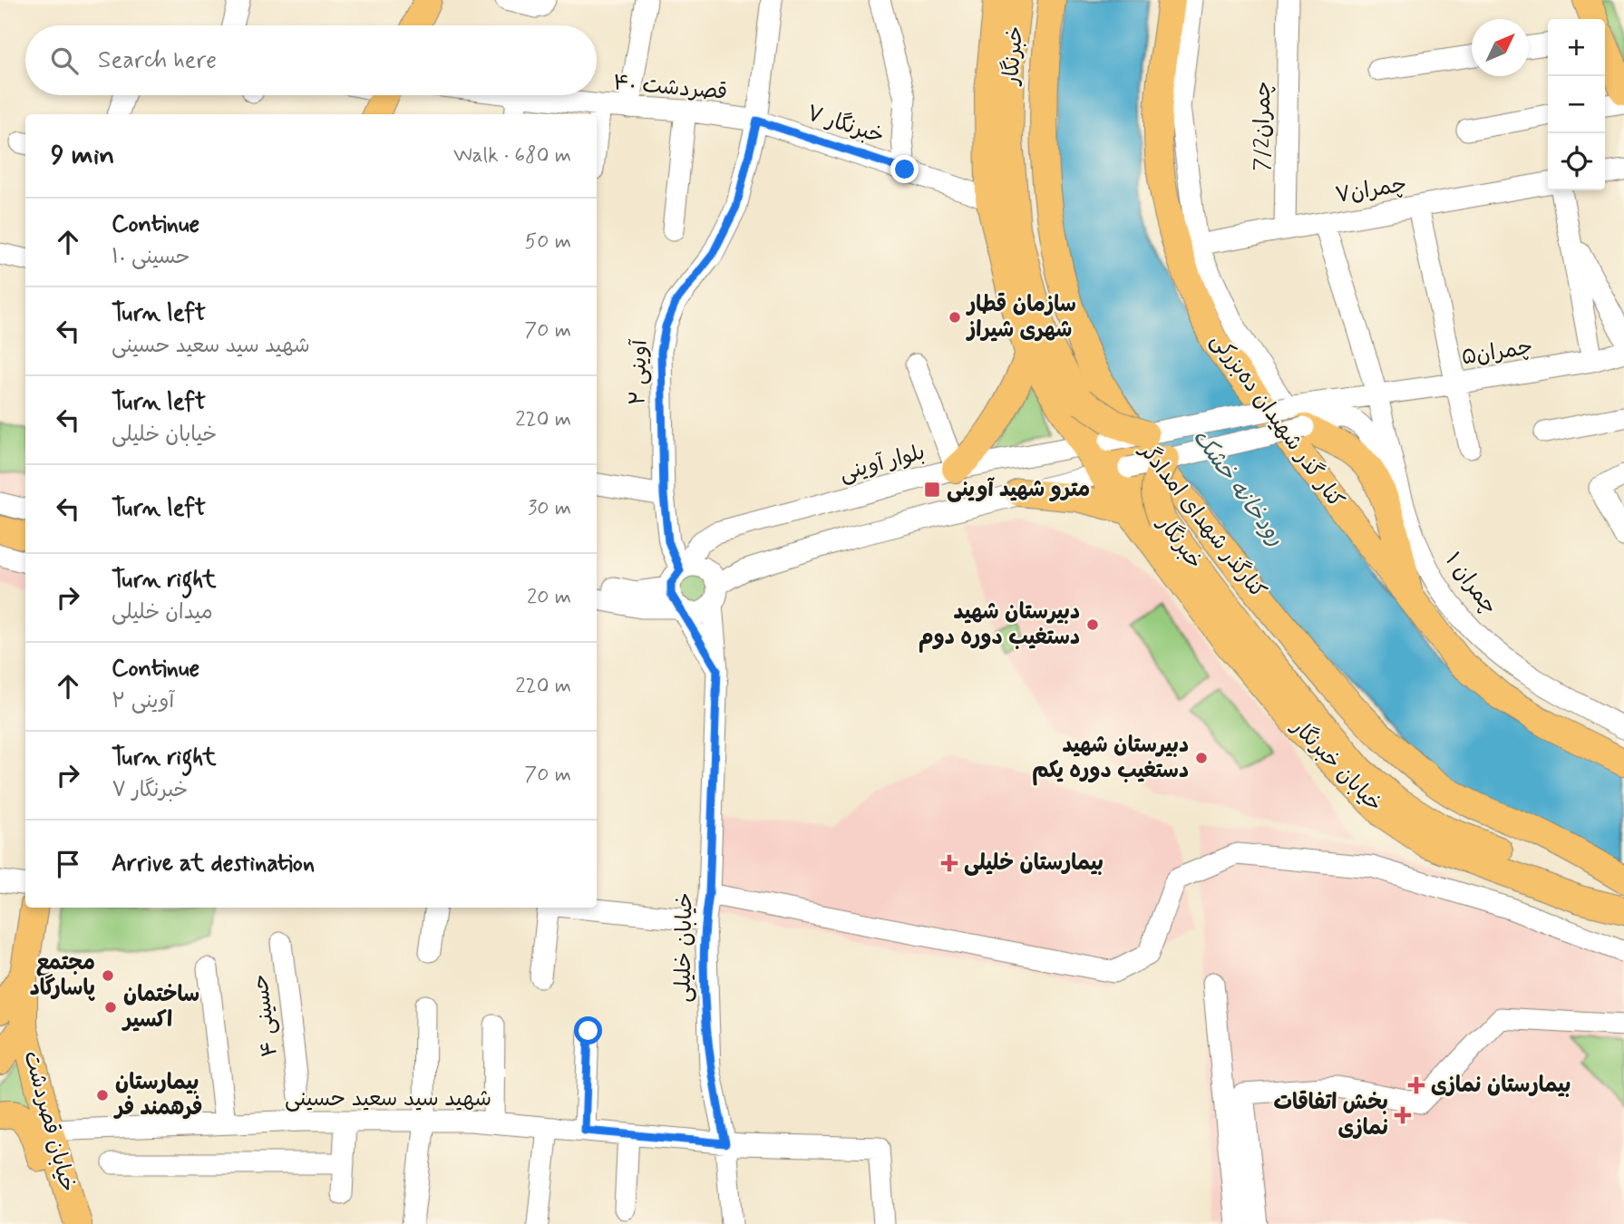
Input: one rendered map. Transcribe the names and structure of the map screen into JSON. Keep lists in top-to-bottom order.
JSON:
{
  "streets": {
    "main road": [
      "خبرنگار",
      "کنار گذر شهیدان ده‌بزرکی",
      "کنارگذر شهدای امدادگر",
      "خیابان خبرنگار",
      "خیابان قصردشت"
    ],
    "street": [
      "۴۰ قصردشت",
      "۷ خبرنگار",
      "7/2چمران",
      "چمران۷",
      "چمران۵",
      "۲ آوینی",
      "بلوار آوینی",
      "چمران ۱",
      "خیابان خلیلی",
      "۴ حسینی",
      "شهید سید سعید حسینی"
    ]
  },
  "crossings": [
    ["خبرنگار", "۷ خبرنگار"],
    ["خبرنگار", "بلوار آوینی"],
    ["خبرنگار", "خیابان خبرنگار"],
    ["۴۰ قصردشت", "۷ خبرنگار"],
    ["۴۰ قصردشت", "۲ آوینی"],
    ["۷ خبرنگار", "۲ آوینی"],
    ["7/2چمران", "چمران۷"],
    ["چمران۷", "چمران ۱"],
    ["چمران۵", "بلوار آوینی"],
    ["چمران۵", "چمران ۱"],
    ["۲ آوینی", "خیابان خلیلی"],
    ["خیابان خلیلی", "شهید سید سعید حسینی"],
    ["۴ حسینی", "شهید سید سعید حسینی"],
    ["شهید سید سعید حسینی", "خیابان قصردشت"]
  ],
  "water": ["رودخانه خشک"],
  "places": {
    "other": [
      "سازمان قطار شهری شیراز",
      "دبیرستان شهید دستغیب دوره دوم",
      "دبیرستان شهید دستغیب دوره یکم",
      "مجتمع پاسارگاد",
      "ساختمان اکسیر",
      "بیمارستان فرهمند فر"
    ],
    "transit": ["مترو شهید آوینی"],
    "health": ["بیمارستان خلیلی", "بیمارستان نمازی", "بخش اتفاقات نمازی"]
  },
  "north": "top right",
  "page": {
    "map_buttons": ["+", "−"],
    "search": "Search here",
    "heading": ["9 min", "Walk · 680 m"],
    "list": [
      ["Continue", "۱۰ حسینی", "50 m"],
      ["Turn left", "شهید سید سعید حسینی", "70 m"],
      ["Turn left", "خیابان خلیلی", "220 m"],
      ["Turn left", "30 m"],
      ["Turn right", "میدان خلیلی", "20 m"],
      ["Continue", "۲ آوینی", "220 m"],
      ["Turn right", "۷ خبرنگار", "70 m"],
      "Arrive at destination"
    ]
  }
}
